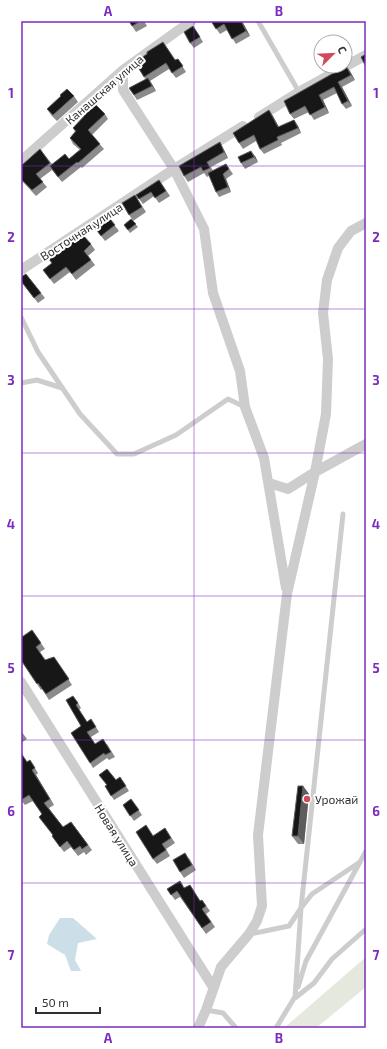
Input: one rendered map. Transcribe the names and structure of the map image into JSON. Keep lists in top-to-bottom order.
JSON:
{
  "streets": {
    "street": ["Канашская улица", "Восточная улица", "Новая улица"]
  },
  "places": ["Урожай"],
  "scale_bar": "50 m",
  "north": "top right",
  "grid": {
    "columns": ["A", "B"],
    "rows": [
      "1",
      "2",
      "3",
      "4",
      "5",
      "6",
      "7"
    ]
  }
}
